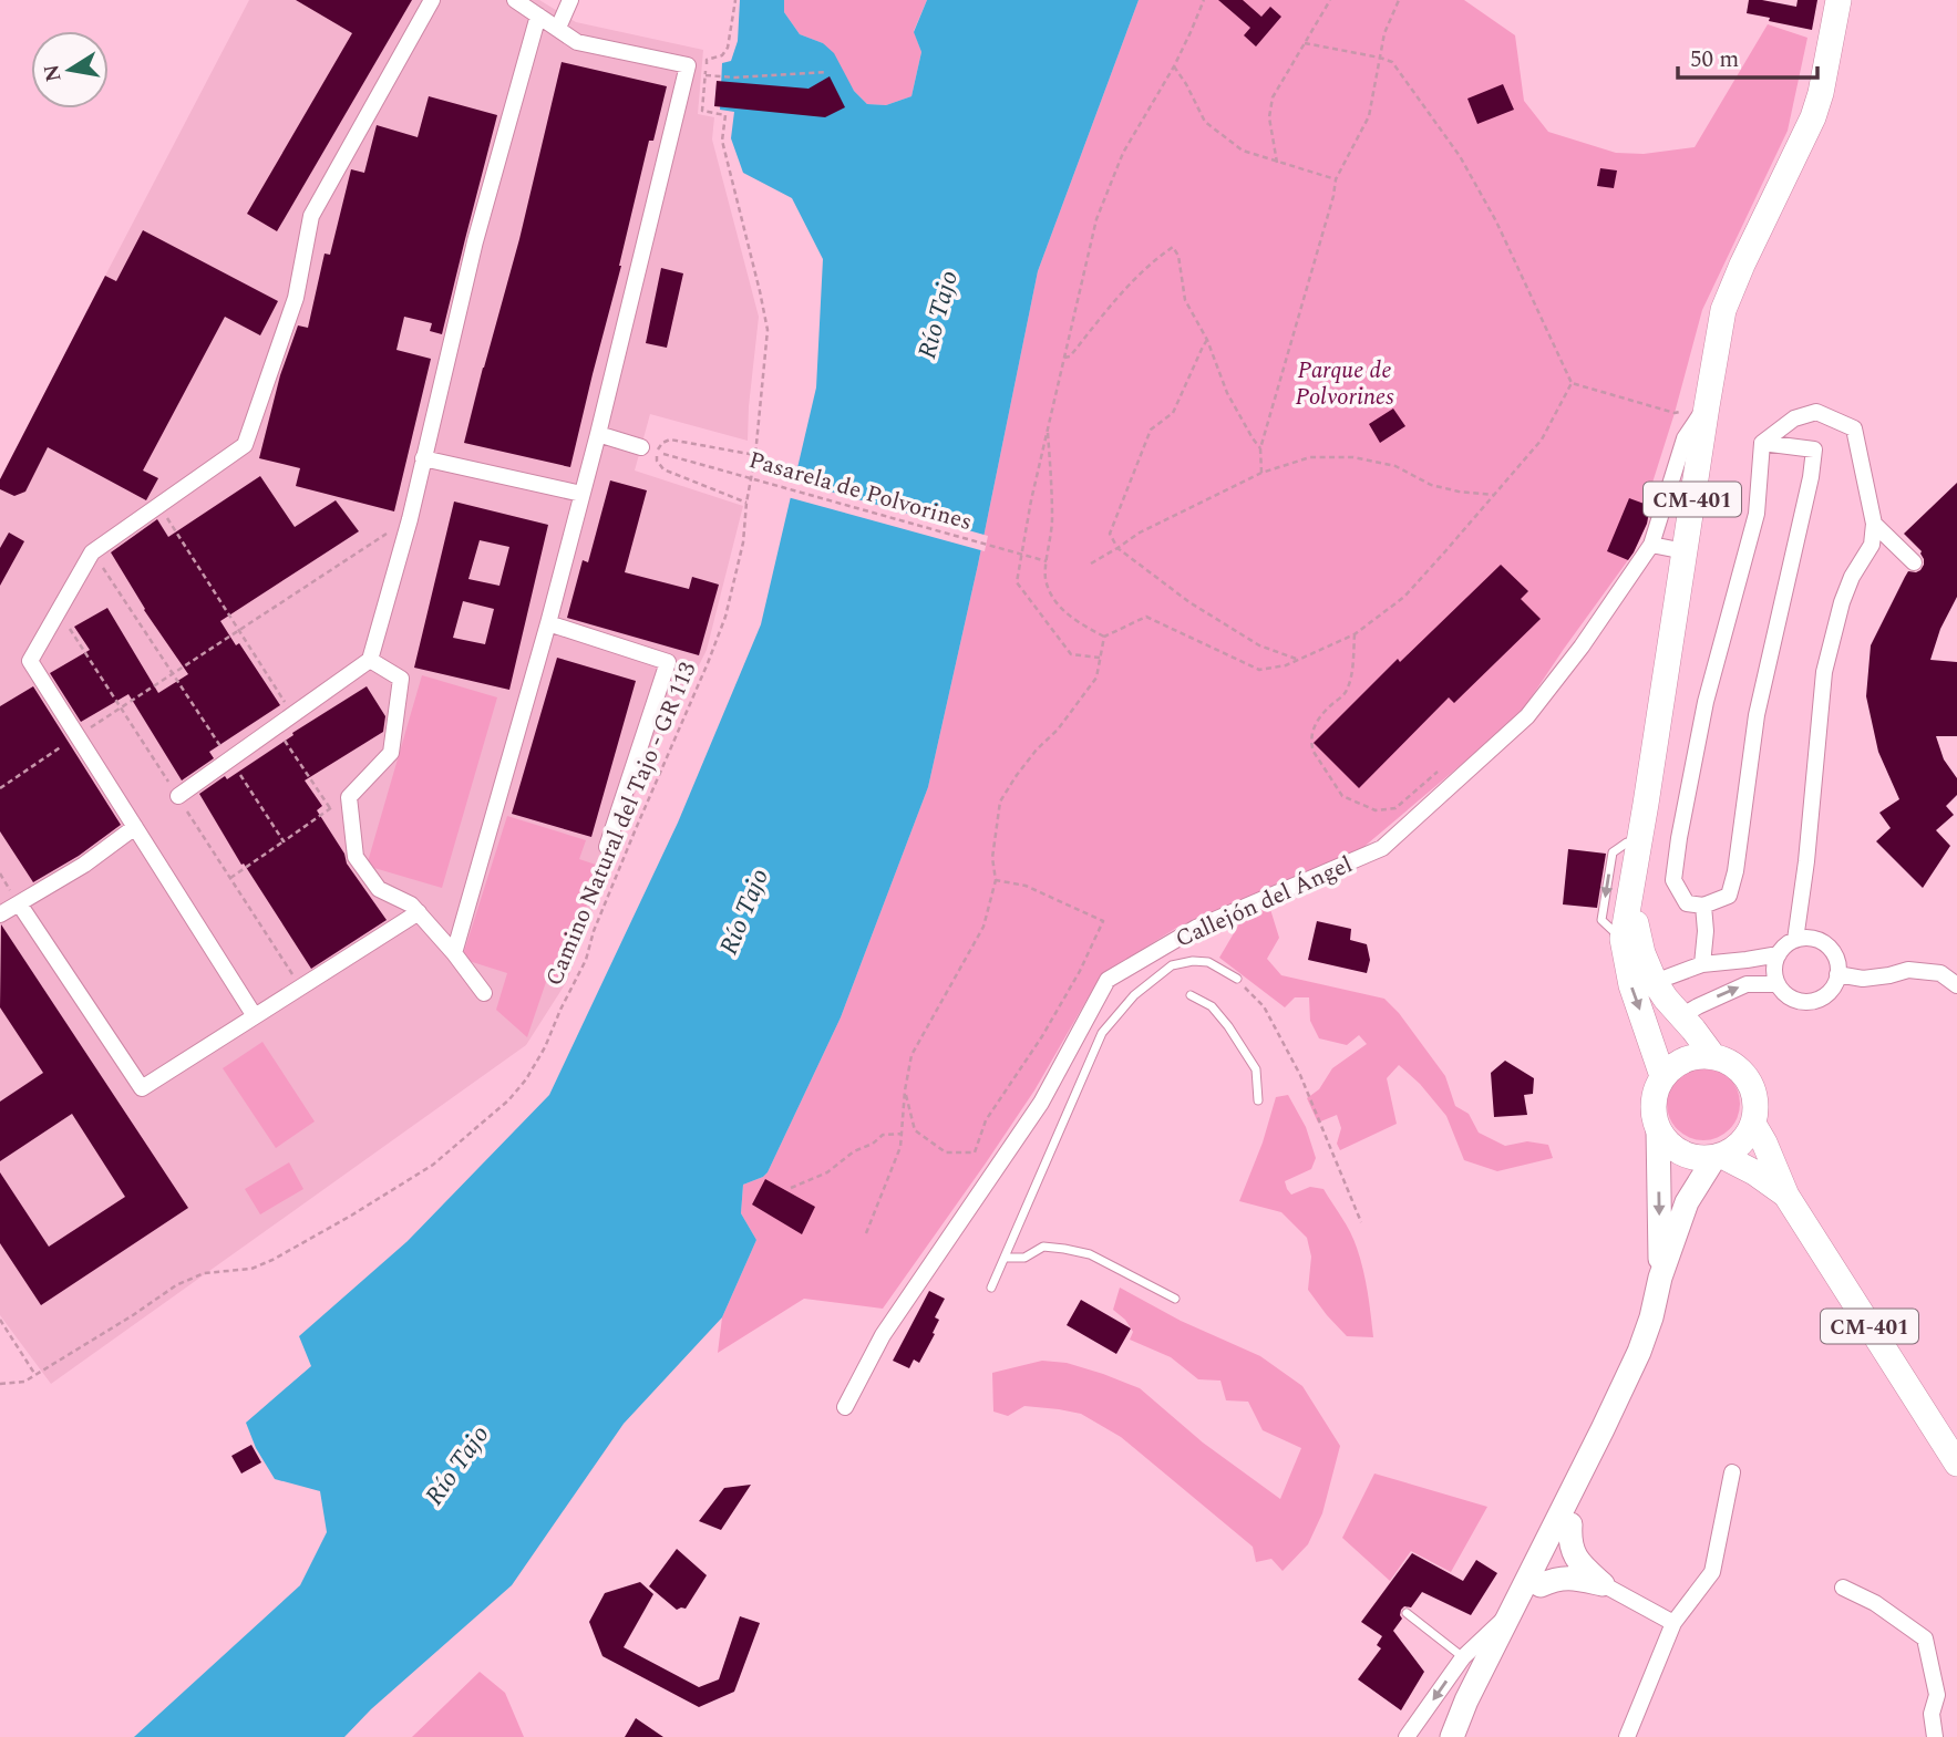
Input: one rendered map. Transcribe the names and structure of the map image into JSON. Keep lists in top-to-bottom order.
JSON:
{
  "streets": {
    "main road": ["CM-401"],
    "street": ["Callejón del Ángel"],
    "path": ["Pasarela de Polvorines", "Camino Natural del Tajo - GR 113"]
  },
  "crossings": [
    ["CM-401", "Callejón del Ángel"]
  ],
  "water": ["Río Tajo"],
  "parks": ["Parque de Polvorines"],
  "scale_bar": "50 m",
  "north": "left"
}
